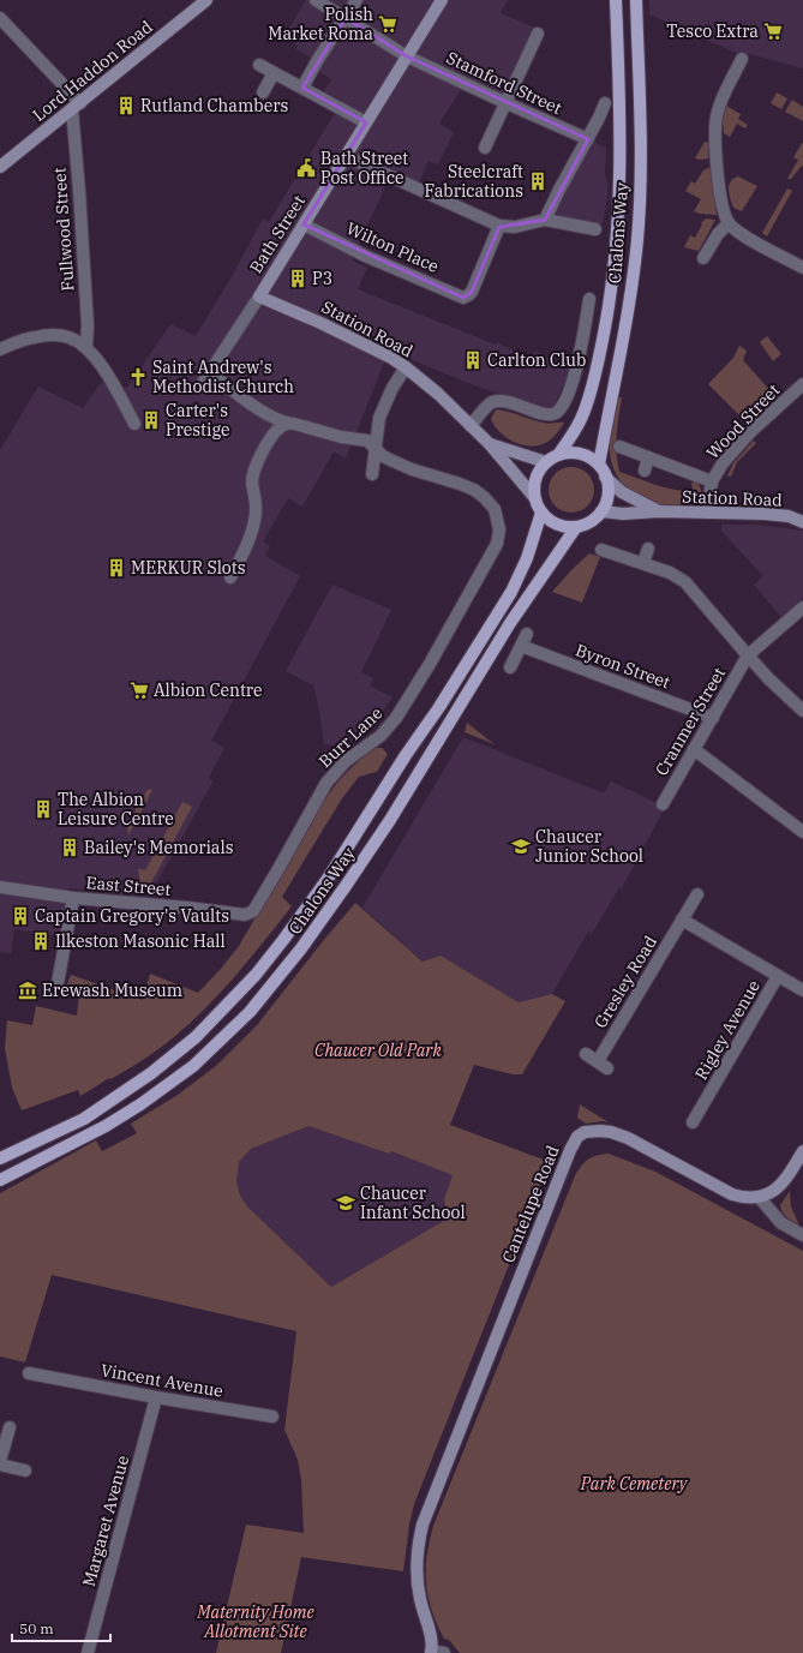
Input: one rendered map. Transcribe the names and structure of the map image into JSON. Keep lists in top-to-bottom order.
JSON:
{
  "streets": {
    "main road": ["Chalons Way"],
    "street": [
      "Lord Haddon Road",
      "Stamford Street",
      "Fullwood Street",
      "Bath Street",
      "Wilton Place",
      "Station Road",
      "Wood Street",
      "Byron Street",
      "Cranmer Street",
      "Burr Lane",
      "East Street",
      "Gresley Road",
      "Rigley Avenue",
      "Cantelupe Road",
      "Vincent Avenue",
      "Margaret Avenue"
    ]
  },
  "crossings": [
    ["Lord Haddon Road", "Fullwood Street"],
    ["Stamford Street", "Bath Street"],
    ["Chalons Way", "Station Road"],
    ["Bath Street", "Wilton Place"],
    ["Bath Street", "Station Road"],
    ["Station Road", "Wood Street"],
    ["Byron Street", "Cranmer Street"],
    ["Burr Lane", "East Street"],
    ["Vincent Avenue", "Margaret Avenue"]
  ],
  "parks": ["Chaucer Old Park", "Park Cemetery", "Maternity Home Allotment Site"],
  "places": {
    "supermarket": ["Polish Market Roma", "Tesco Extra", "Albion Centre"],
    "building": [
      "Rutland Chambers",
      "Steelcraft Fabrications",
      "P3",
      "Carlton Club",
      "Carter's Prestige",
      "MERKUR Slots",
      "The Albion Leisure Centre",
      "Bailey's Memorials",
      "Captain Gregory's Vaults",
      "Ilkeston Masonic Hall"
    ],
    "public building": ["Bath Street Post Office"],
    "church": ["Saint Andrew's Methodist Church"],
    "school or university": ["Chaucer Junior School", "Chaucer Infant School"],
    "museum": ["Erewash Museum"]
  },
  "scale_bar": "50 m"
}
